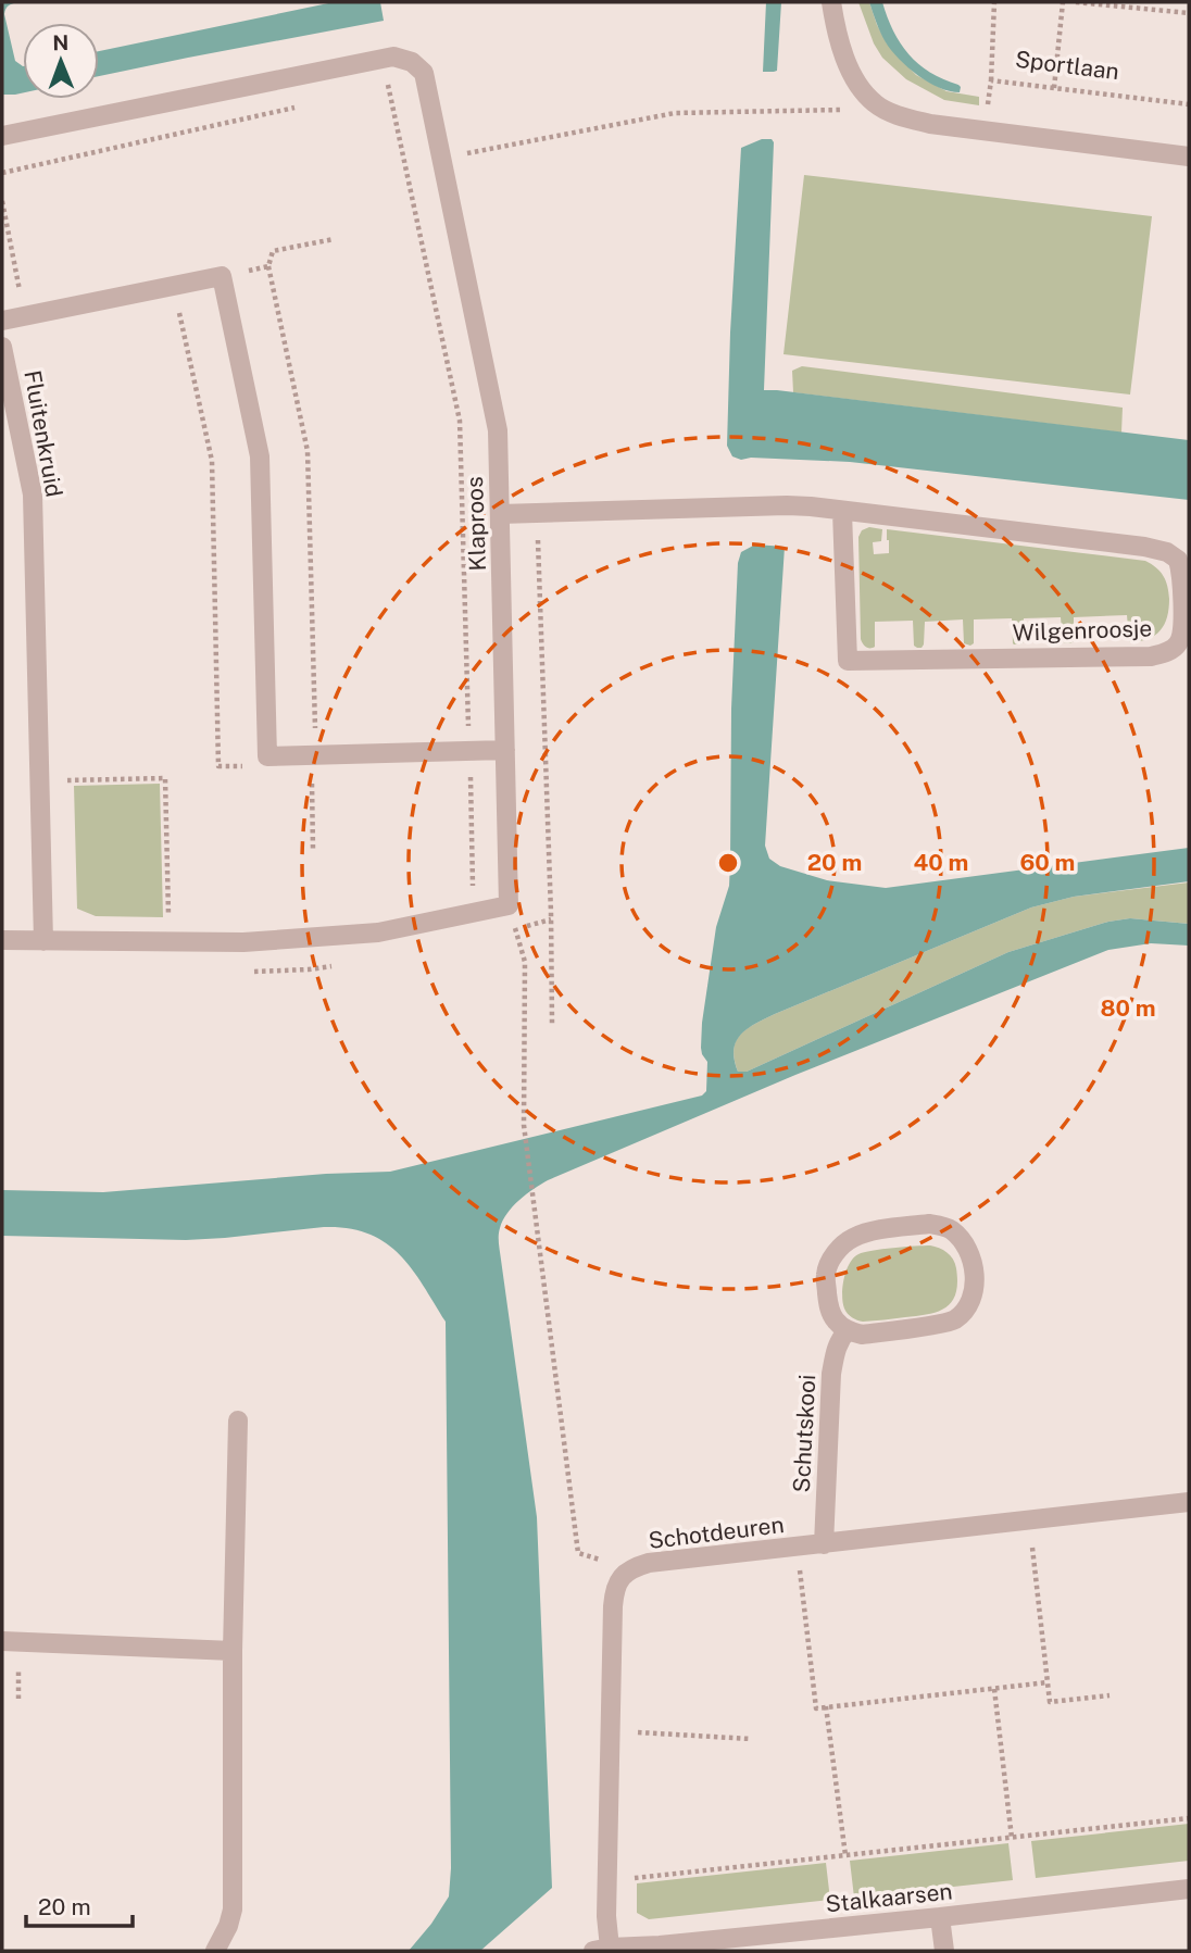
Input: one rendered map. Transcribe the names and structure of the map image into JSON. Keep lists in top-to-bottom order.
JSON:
{
  "streets": {
    "street": [
      "Fluitenkruid",
      "Klaproos",
      "Wilgenroosje",
      "Schutskooi",
      "Schotdeuren",
      "Stalkaarsen"
    ],
    "path": ["Sportlaan"]
  },
  "crossings": [
    ["Klaproos", "Wilgenroosje"],
    ["Schutskooi", "Schotdeuren"]
  ],
  "scale_bar": "20 m",
  "north": "top",
  "rings": [
    "20 m",
    "40 m",
    "60 m",
    "80 m"
  ]
}
